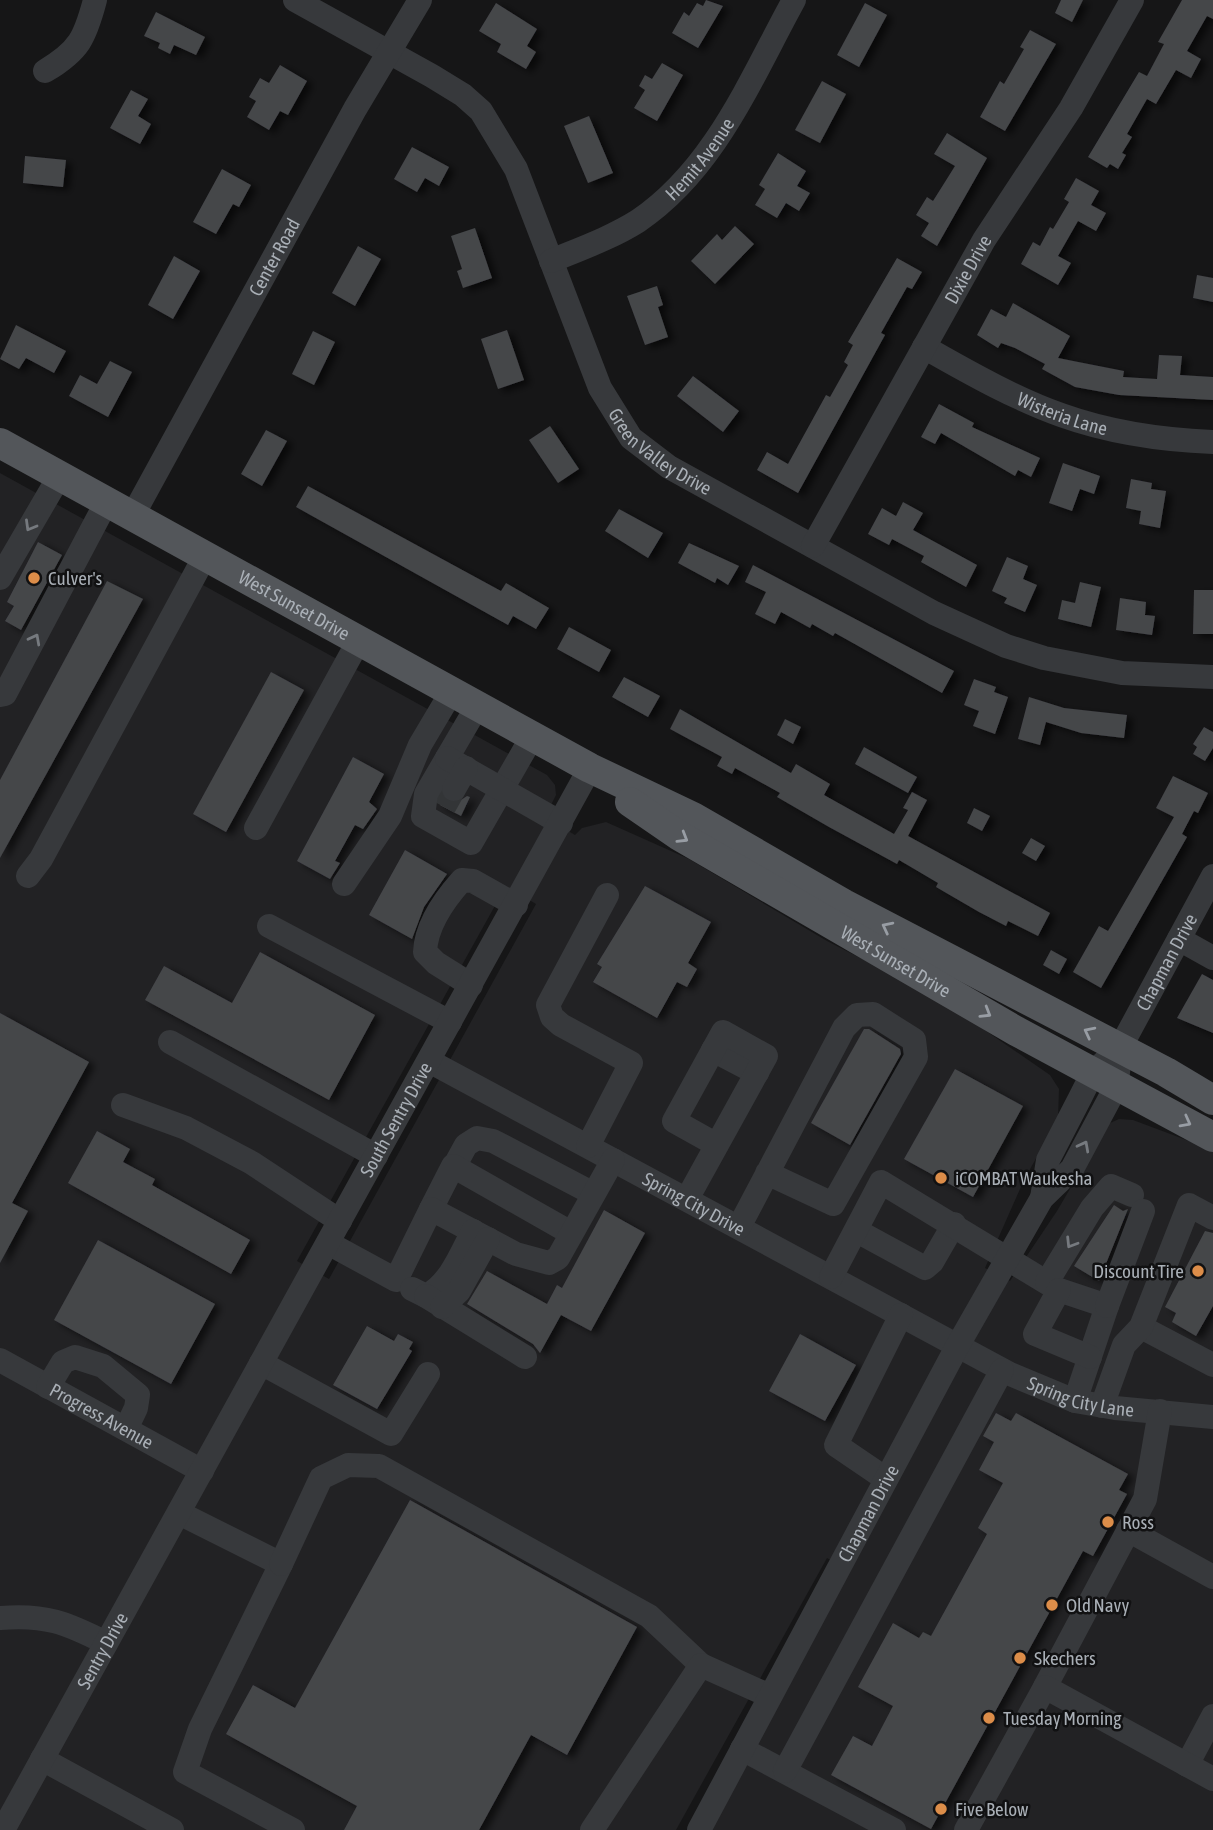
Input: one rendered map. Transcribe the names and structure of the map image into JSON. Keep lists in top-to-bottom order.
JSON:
{
  "streets": {
    "main road": ["West Sunset Drive"],
    "street": [
      "Hemit Avenue",
      "Center Road",
      "Dixie Drive",
      "Wisteria Lane",
      "Green Valley Drive",
      "Chapman Drive",
      "South Sentry Drive",
      "Spring City Drive",
      "Spring City Lane",
      "Progress Avenue",
      "Sentry Drive"
    ]
  },
  "crossings": [
    ["Hemit Avenue", "Green Valley Drive"],
    ["Center Road", "Green Valley Drive"],
    ["Center Road", "West Sunset Drive"],
    ["Dixie Drive", "Wisteria Lane"],
    ["Dixie Drive", "Green Valley Drive"],
    ["West Sunset Drive", "Chapman Drive"],
    ["West Sunset Drive", "South Sentry Drive"],
    ["Chapman Drive", "Spring City Drive"],
    ["Chapman Drive", "Spring City Lane"],
    ["South Sentry Drive", "Spring City Drive"],
    ["South Sentry Drive", "Progress Avenue"],
    ["South Sentry Drive", "Sentry Drive"],
    ["Spring City Drive", "Spring City Lane"],
    ["Progress Avenue", "Sentry Drive"]
  ],
  "places": [
    "Culver's",
    "iCOMBAT Waukesha",
    "Discount Tire",
    "Ross",
    "Old Navy",
    "Skechers",
    "Tuesday Morning",
    "Five Below"
  ]
}
